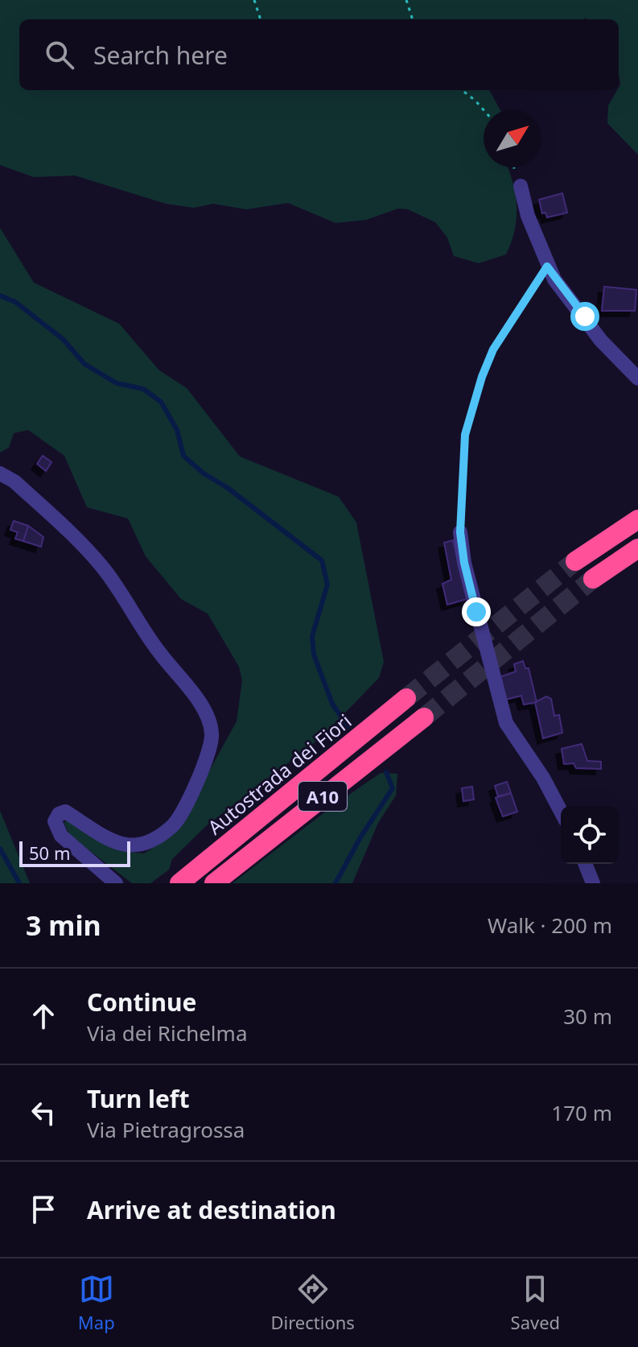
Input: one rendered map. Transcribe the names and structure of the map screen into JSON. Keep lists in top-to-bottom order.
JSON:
{
  "streets": {
    "highway": ["Autostrada dei Fiori", "A10"]
  },
  "scale_bar": "50 m",
  "north": "top right",
  "page": {
    "search": "Search here",
    "scale": "50 m",
    "heading": ["3 min", "Walk · 200 m"],
    "list": [
      ["Continue", "Via dei Richelma", "30 m"],
      ["Turn left", "Via Pietragrossa", "170 m"],
      "Arrive at destination"
    ],
    "nav": ["Map", "Directions", "Saved"]
  }
}
